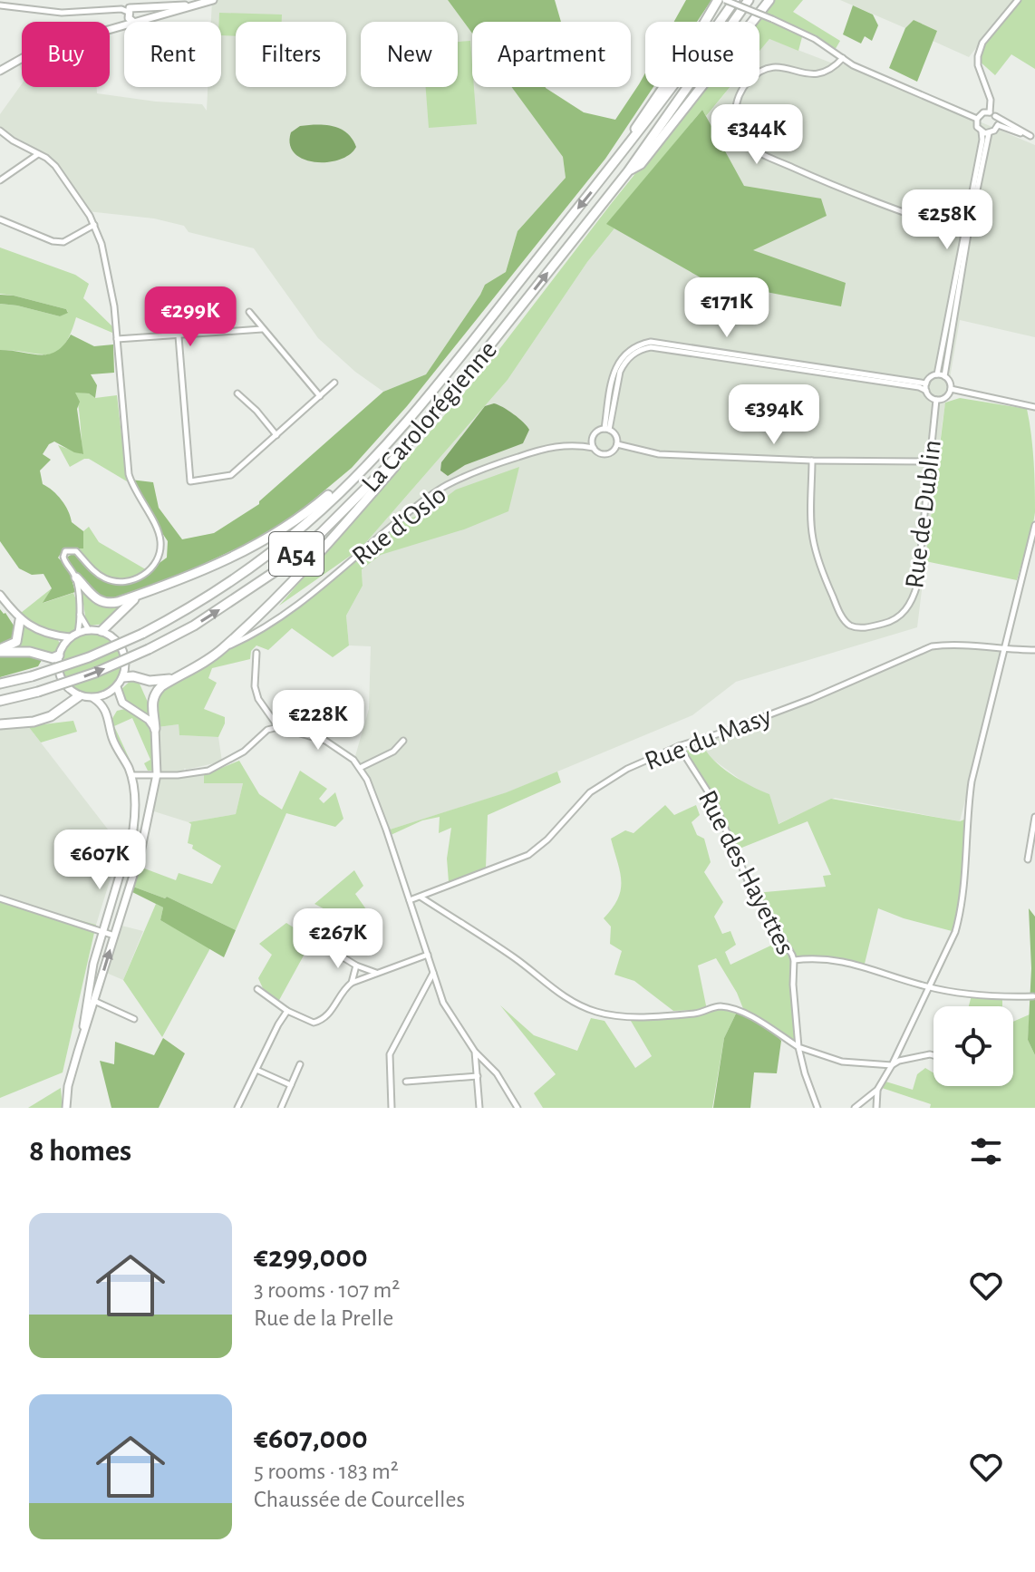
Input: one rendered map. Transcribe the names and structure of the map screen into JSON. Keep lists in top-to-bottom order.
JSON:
{
  "streets": {
    "highway": ["La Carolorégienne", "A54"],
    "street": [
      "Rue de Dublin",
      "Rue d'Oslo",
      "Rue du Masy",
      "Rue des Hayettes"
    ]
  },
  "crossings": [
    ["Rue du Masy", "Rue des Hayettes"]
  ],
  "page": {
    "chip": [
      "Buy",
      "Rent",
      "Filters",
      "New",
      "Apartment",
      "House"
    ],
    "price": [
      "€344K",
      "€258K",
      "€171K",
      "€299K",
      "€394K",
      "€228K",
      "€607K",
      "€267K"
    ],
    "heading": "8 homes",
    "list": [
      {
        "name": "€299,000",
        "note": "3 rooms · 107 m² · Rue de la Prelle"
      },
      {
        "name": "€607,000",
        "note": "5 rooms · 183 m² · Chaussée de Courcelles"
      }
    ]
  }
}
